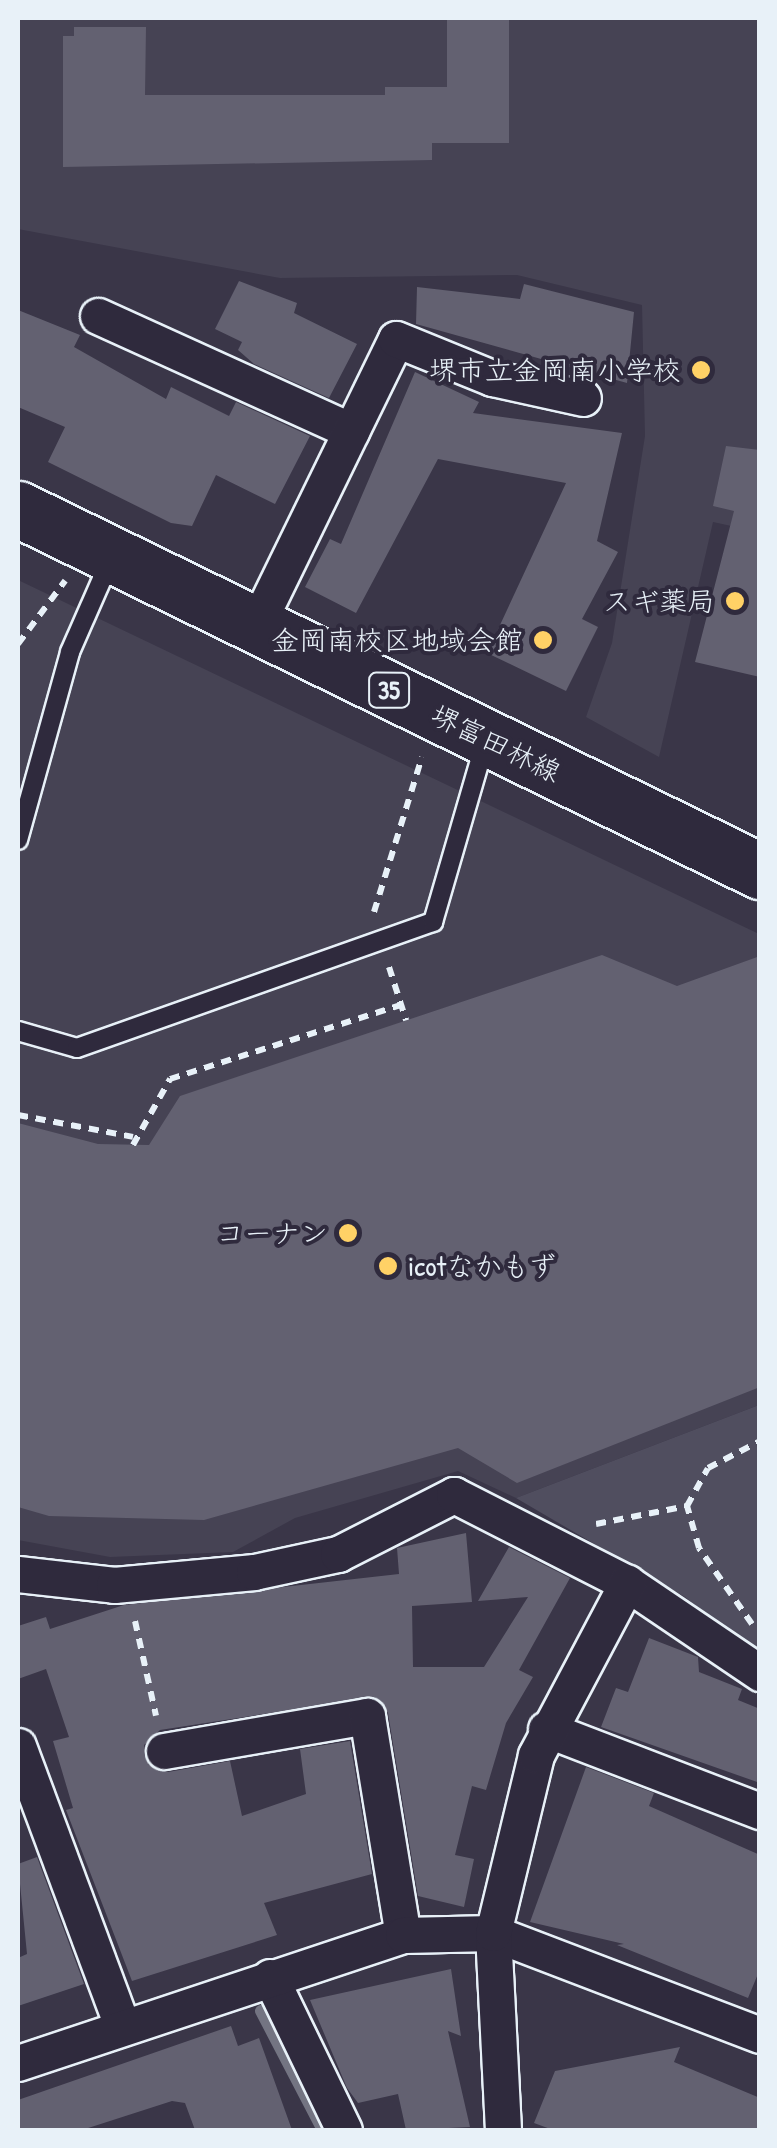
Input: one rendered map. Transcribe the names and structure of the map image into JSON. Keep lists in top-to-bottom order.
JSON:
{
  "streets": {
    "main road": ["35", "堺富田林線"]
  },
  "places": [
    "堺市立金岡南小学校",
    "スギ薬局",
    "金岡南校区地域会館",
    "コーナン",
    "icotなかもず"
  ]
}
